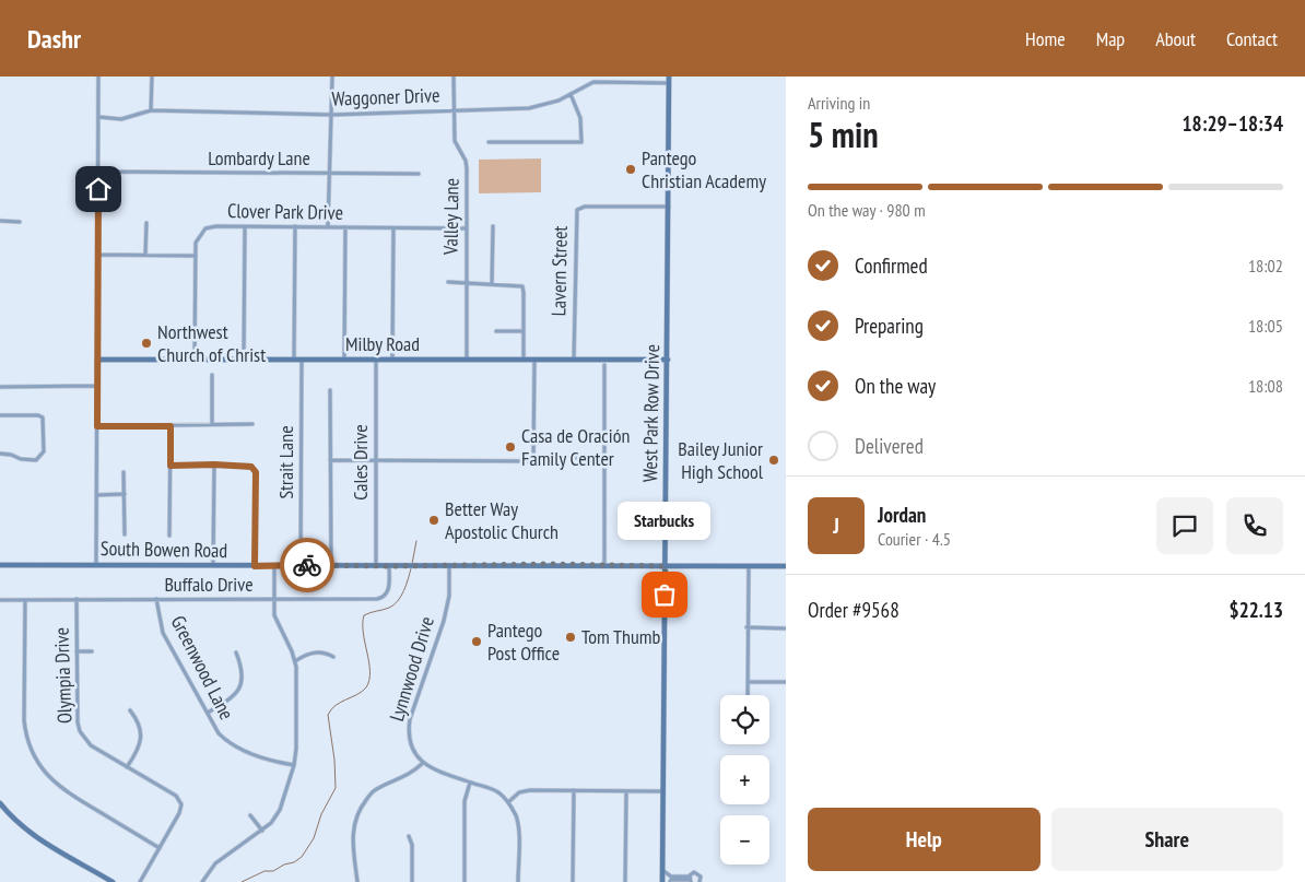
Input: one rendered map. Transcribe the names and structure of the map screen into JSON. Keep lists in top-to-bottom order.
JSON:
{
  "streets": {
    "main road": ["Milby Road", "West Park Row Drive", "South Bowen Road"],
    "street": [
      "Waggoner Drive",
      "Lombardy Lane",
      "Clover Park Drive",
      "Valley Lane",
      "Lavern Street",
      "Strait Lane",
      "Cales Drive",
      "Buffalo Drive",
      "Greenwood Lane",
      "Lynnwood Drive",
      "Olympia Drive"
    ]
  },
  "crossings": [
    ["Waggoner Drive", "Valley Lane"],
    ["Waggoner Drive", "West Park Row Drive"],
    ["Clover Park Drive", "Valley Lane"],
    ["Clover Park Drive", "Milby Road"],
    ["Valley Lane", "Milby Road"],
    ["Lavern Street", "Milby Road"],
    ["Lavern Street", "West Park Row Drive"],
    ["Milby Road", "West Park Row Drive"],
    ["Milby Road", "Strait Lane"],
    ["Milby Road", "Cales Drive"],
    ["West Park Row Drive", "South Bowen Road"],
    ["Strait Lane", "South Bowen Road"],
    ["Cales Drive", "South Bowen Road"],
    ["South Bowen Road", "Buffalo Drive"],
    ["South Bowen Road", "Lynnwood Drive"],
    ["Buffalo Drive", "Greenwood Lane"],
    ["Buffalo Drive", "Olympia Drive"]
  ],
  "places": [
    "Pantego Christian Academy",
    "Northwest Church of Christ",
    "Casa de Oración Family Center",
    "Bailey Junior High School",
    "Better Way Apostolic Church",
    "Starbucks",
    "Tom Thumb",
    "Pantego Post Office"
  ],
  "page": {
    "header": "Dashr",
    "nav": [
      "Home",
      "Map",
      "About",
      "Contact"
    ],
    "heading": ["5 min", "Arriving in", "18:29–18:34"],
    "panel": [
      "Jordan",
      "Courier · 4.5",
      "Order #9568",
      "$22.13"
    ],
    "bar": "On the way · 980 m",
    "list": [
      ["Confirmed", "18:02"],
      ["Preparing", "18:05"],
      ["On the way", "18:08"],
      "Delivered"
    ],
    "round": "J",
    "bubble": "Starbucks",
    "map_buttons": ["+", "−"],
    "buttons": ["Help", "Share"]
  }
}
